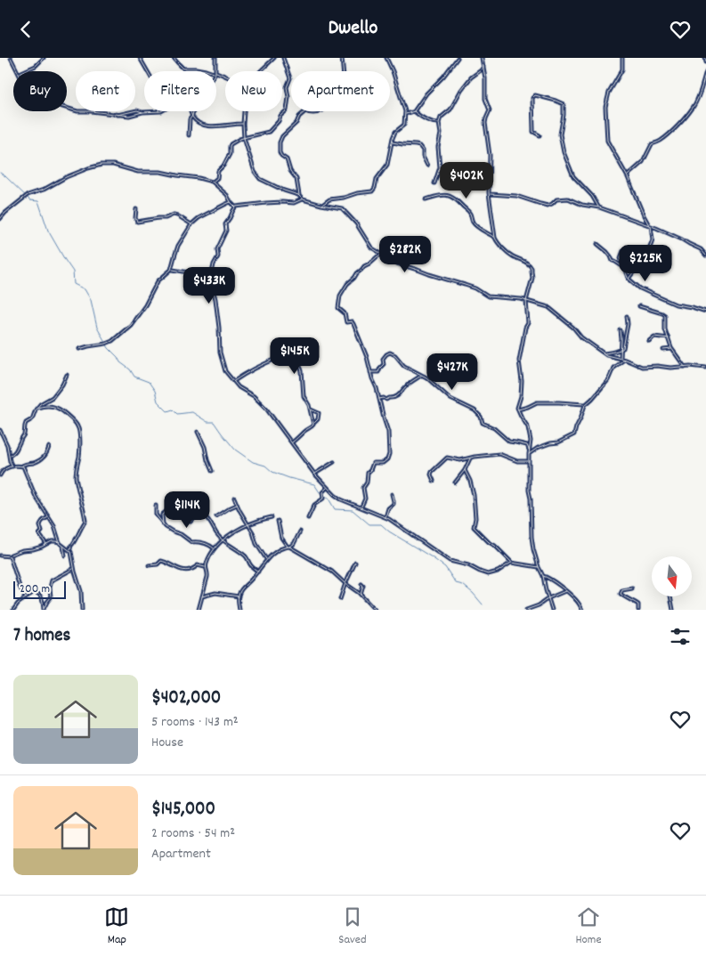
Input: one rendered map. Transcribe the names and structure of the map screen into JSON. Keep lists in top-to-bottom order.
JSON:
{
  "scale_bar": "200 m",
  "north": "bottom",
  "page": {
    "header": "Dwello",
    "chip": [
      "Buy",
      "Rent",
      "Filters",
      "New",
      "Apartment"
    ],
    "price": [
      "$402K",
      "$282K",
      "$225K",
      "$433K",
      "$145K",
      "$427K",
      "$114K"
    ],
    "scale": "200 m",
    "heading": "7 homes",
    "list": [
      {
        "name": "$402,000",
        "note": "5 rooms · 143 m² · House"
      },
      {
        "name": "$145,000",
        "note": "2 rooms · 54 m² · Apartment"
      }
    ],
    "tabs": ["Map", "Saved", "Home"]
  }
}
